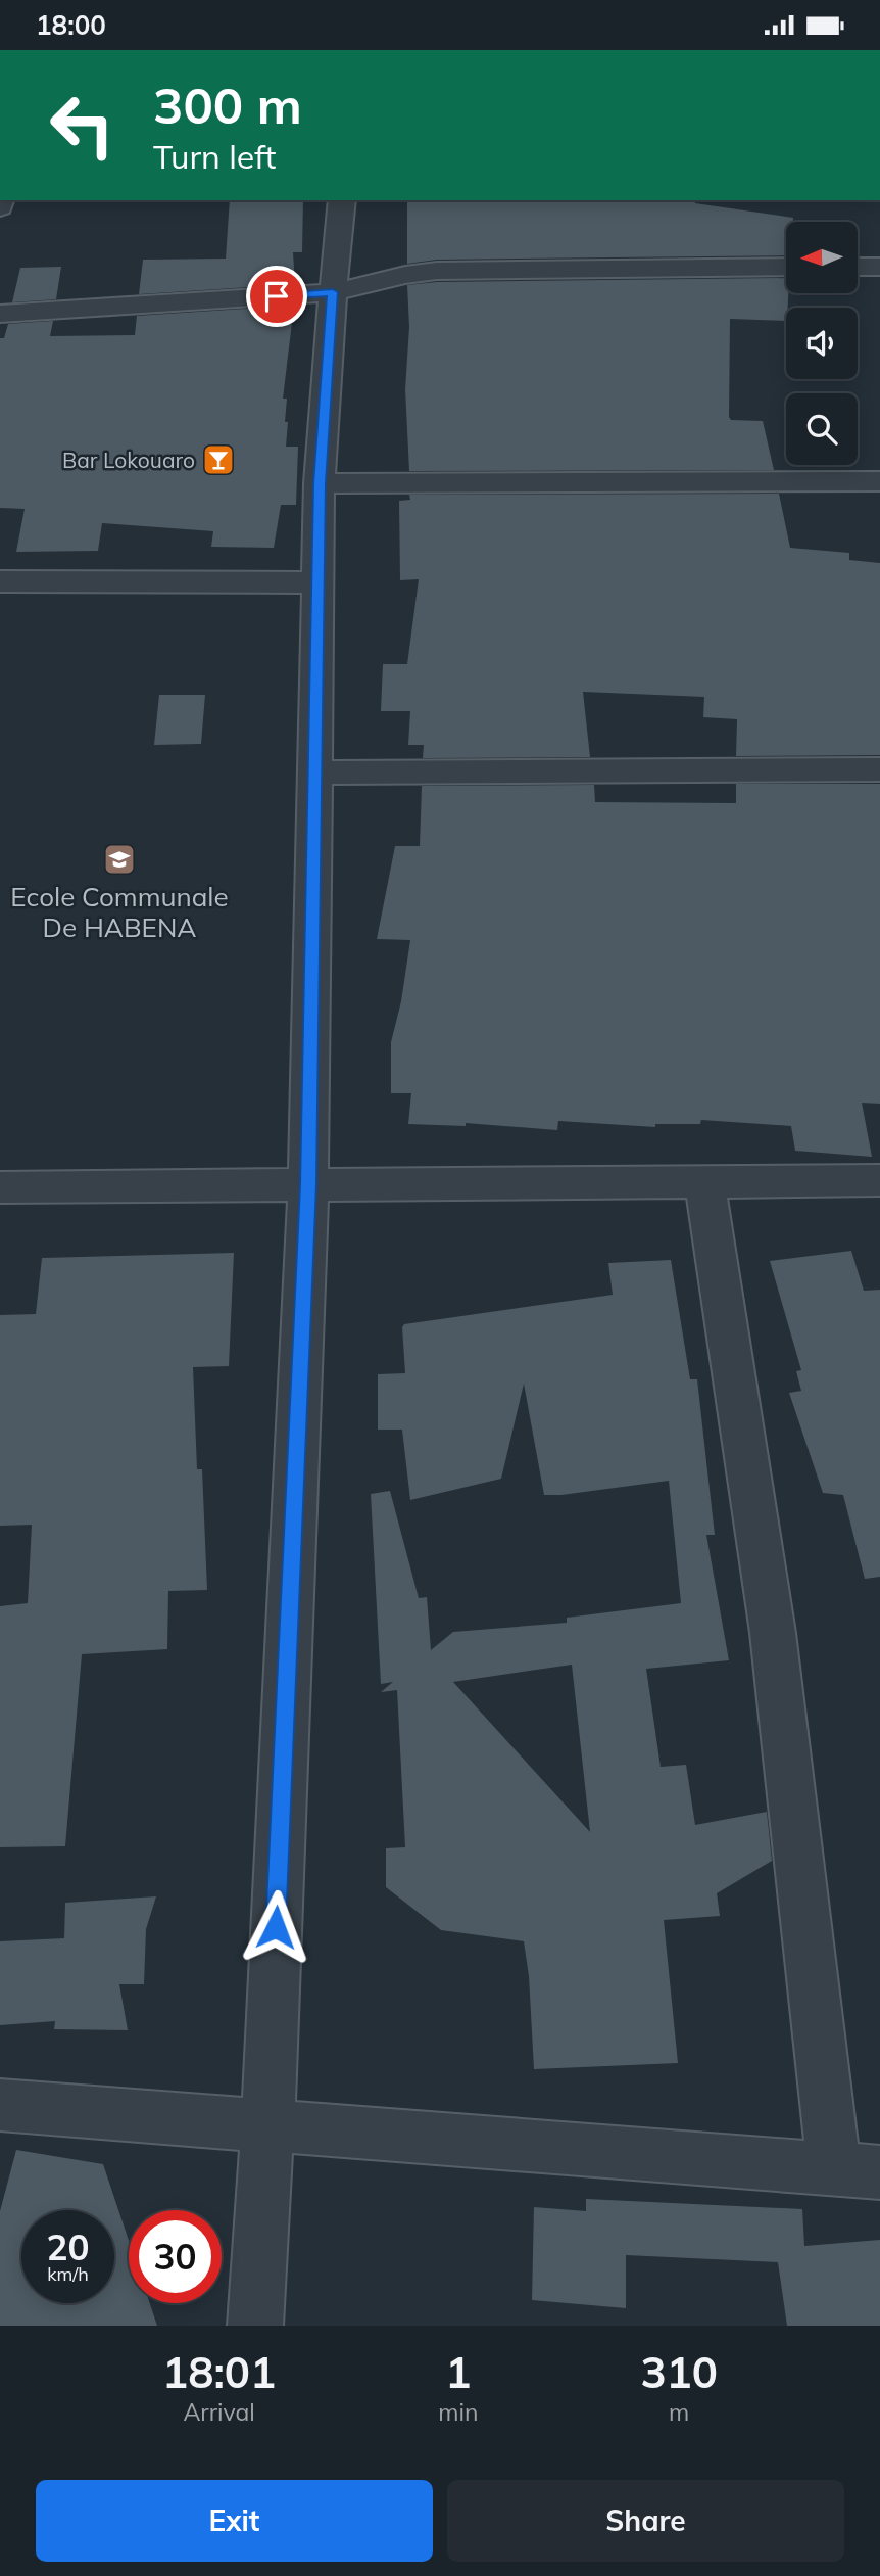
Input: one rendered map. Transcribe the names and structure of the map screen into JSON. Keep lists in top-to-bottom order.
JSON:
{
  "places": {
    "bar": ["Bar Lokouaro"],
    "school or university": ["Ecole Communale De HABENA"]
  },
  "north": "left",
  "page": {
    "status": "18:00",
    "turn": ["300 m", "Turn left"],
    "speed": "20 km/h",
    "limit": "30",
    "eta": [
      "18:01",
      "Arrival",
      "1",
      "min",
      "310",
      "m"
    ],
    "buttons": ["Exit", "Share"]
  }
}
